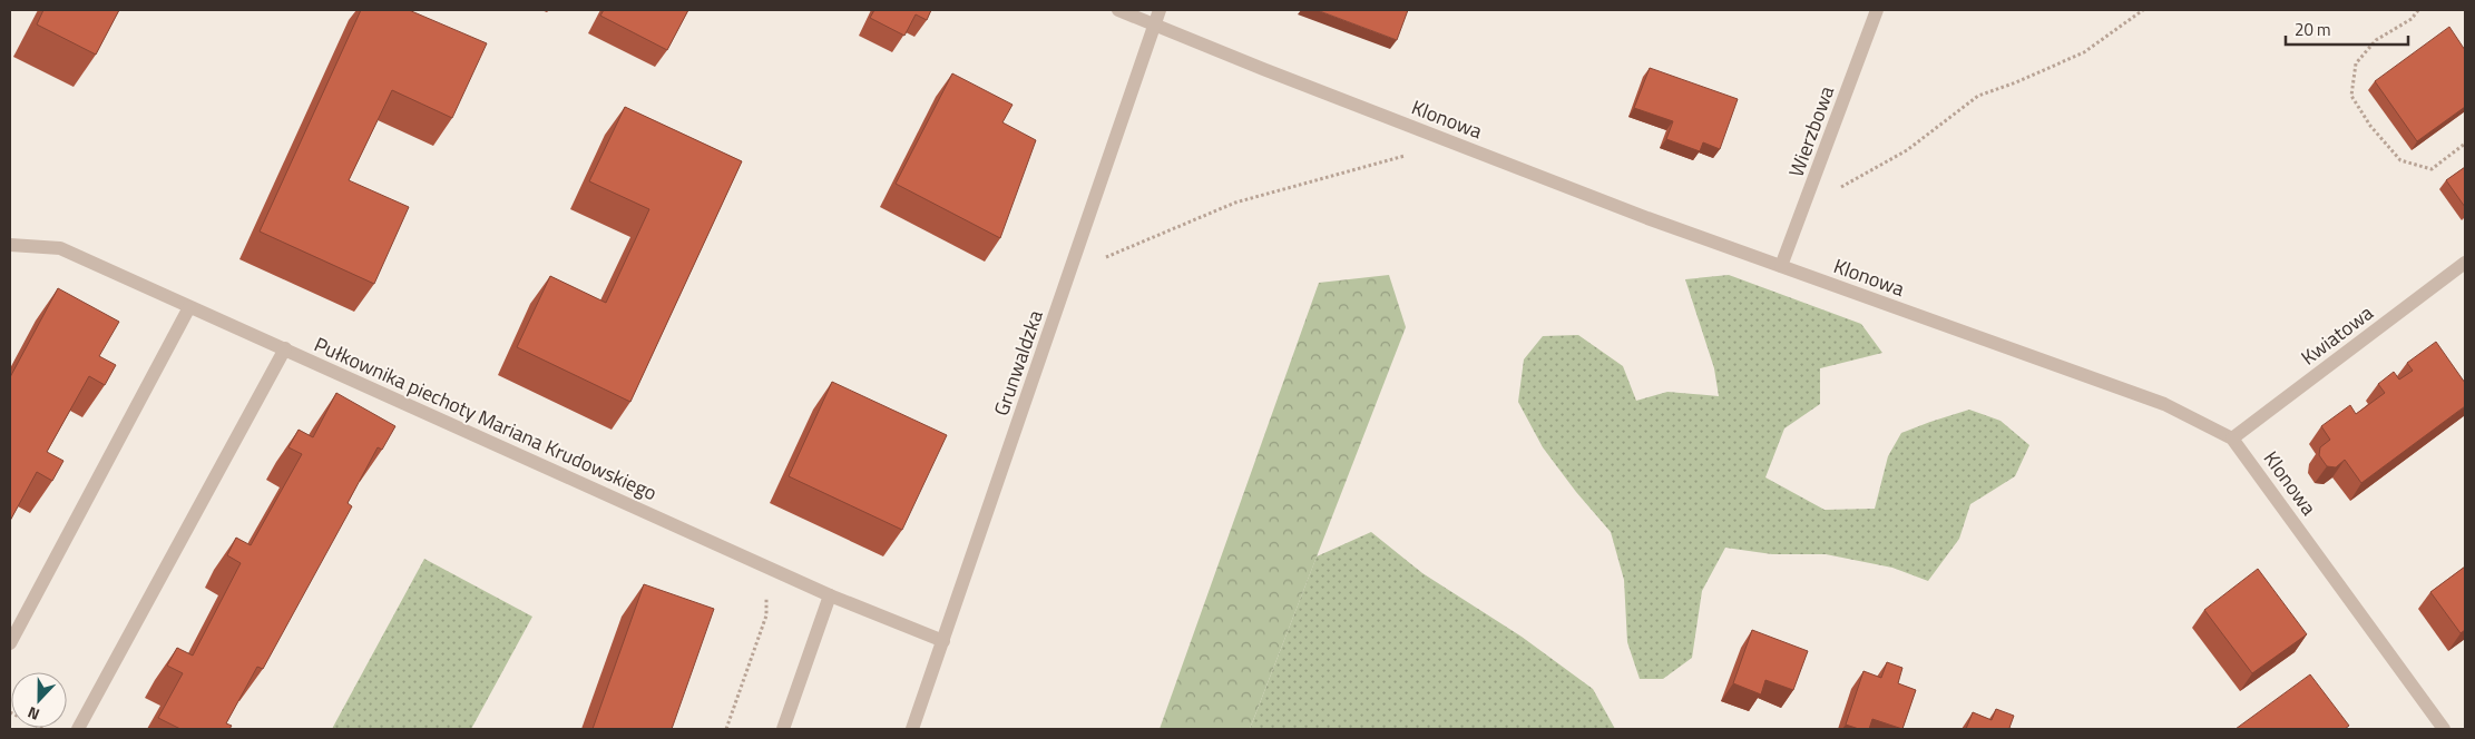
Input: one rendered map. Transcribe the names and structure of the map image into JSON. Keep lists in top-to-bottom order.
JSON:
{
  "streets": {
    "street": [
      "Klonowa",
      "Wierzbowa",
      "Kwiatowa",
      "Grunwaldzka",
      "Pułkownika piechoty Mariana Krudowskiego"
    ]
  },
  "crossings": [
    ["Klonowa", "Wierzbowa"],
    ["Klonowa", "Kwiatowa"],
    ["Klonowa", "Grunwaldzka"],
    ["Grunwaldzka", "Pułkownika piechoty Mariana Krudowskiego"]
  ],
  "scale_bar": "20 m",
  "north": "bottom"
}
